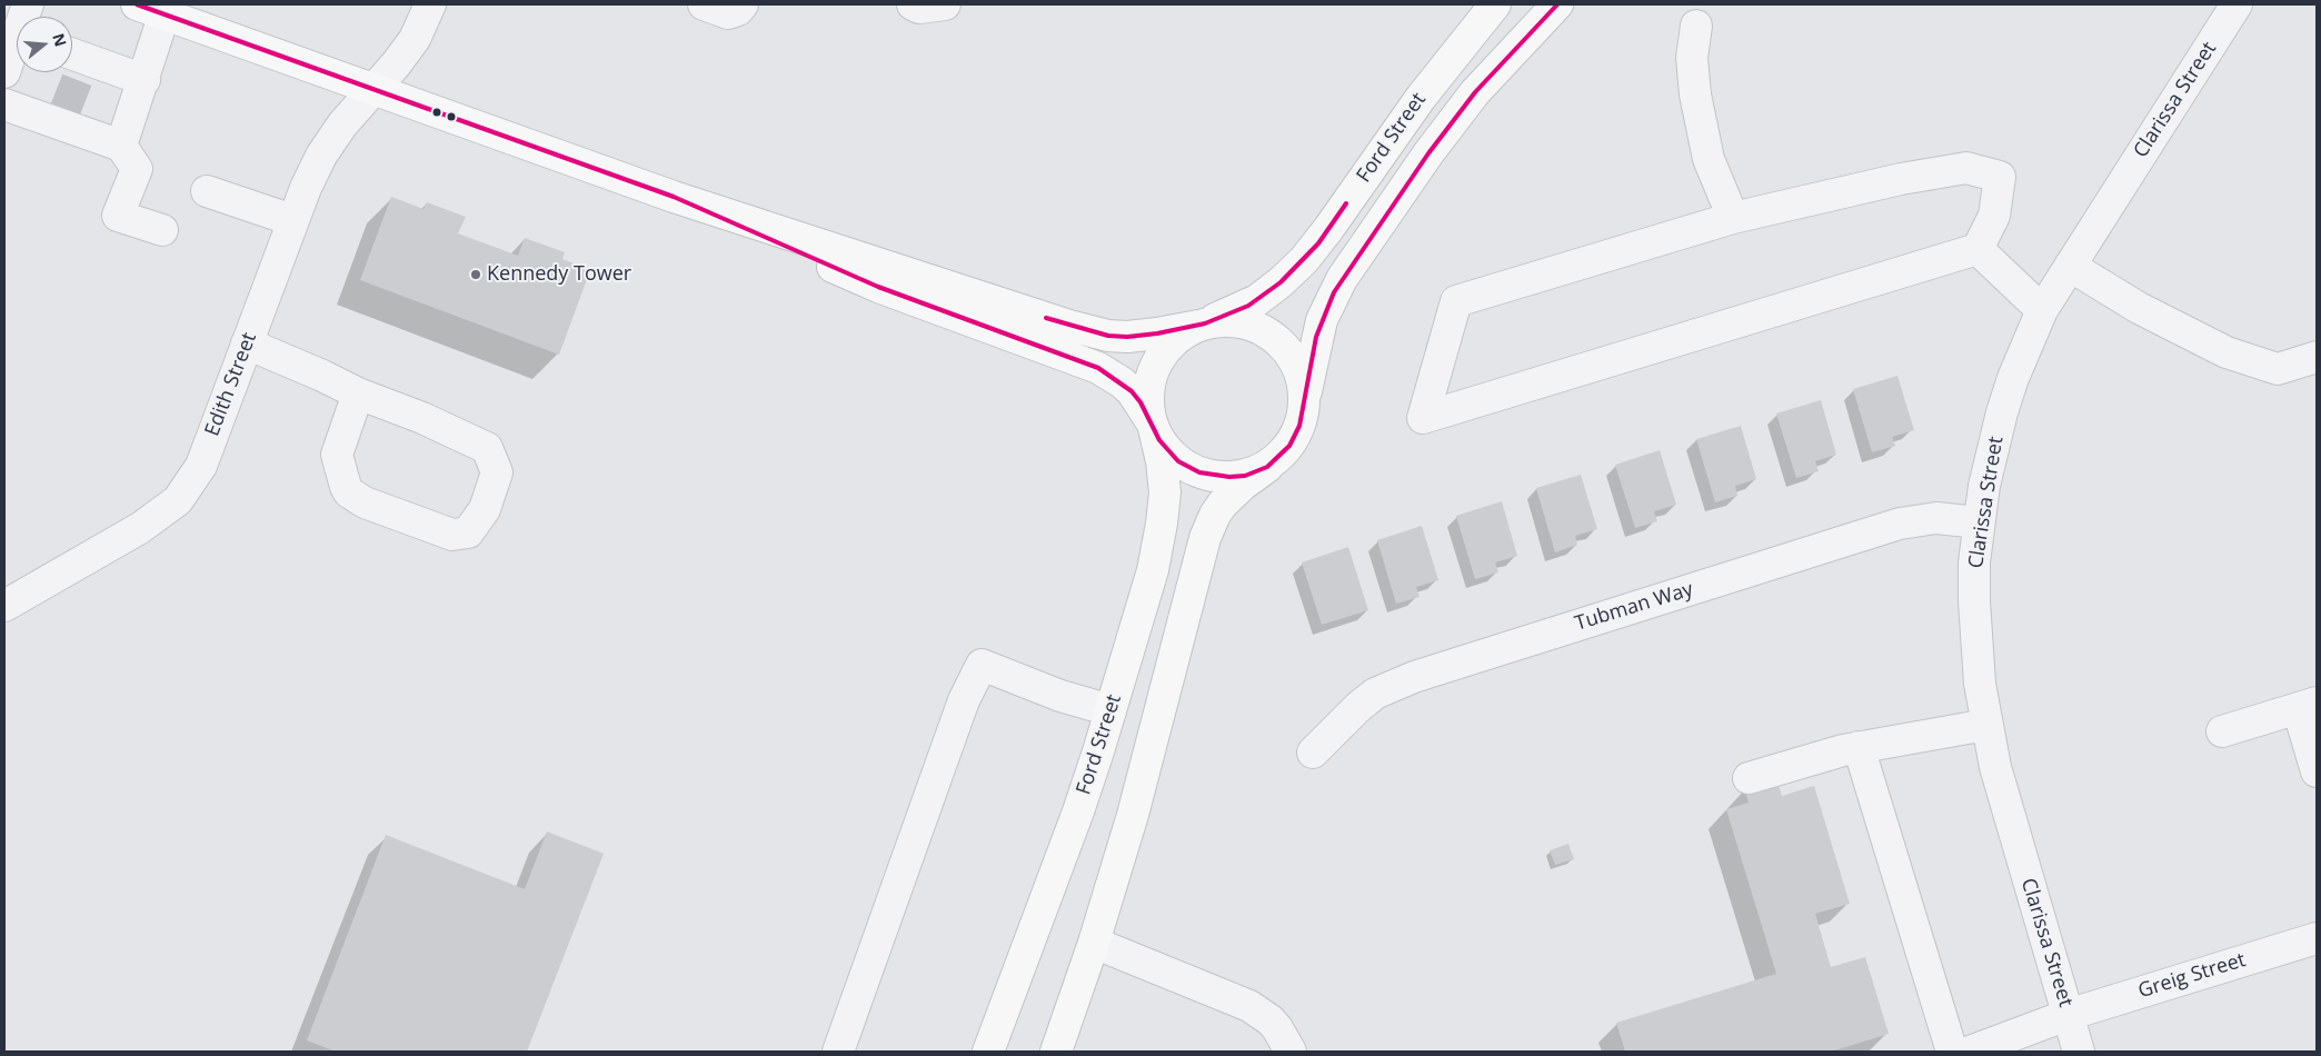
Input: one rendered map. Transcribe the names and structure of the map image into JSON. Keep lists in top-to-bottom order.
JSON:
{
  "streets": {
    "main road": ["Ford Street"],
    "street": [
      "Clarissa Street",
      "Edith Street",
      "Tubman Way",
      "Greig Street"
    ]
  },
  "crossings": [
    ["Clarissa Street", "Tubman Way"],
    ["Clarissa Street", "Greig Street"]
  ],
  "places": ["Kennedy Tower"],
  "north": "right"
}
